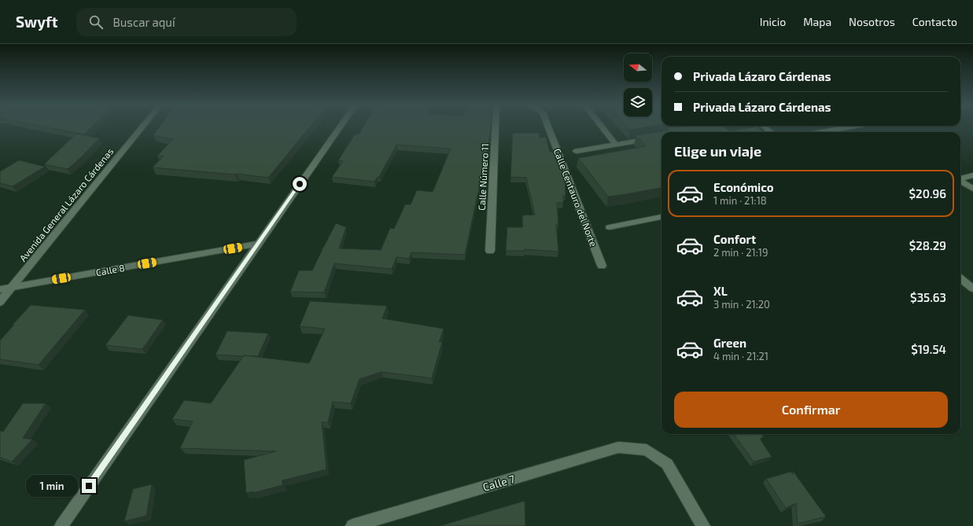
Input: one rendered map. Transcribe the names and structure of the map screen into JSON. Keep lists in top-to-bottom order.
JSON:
{
  "streets": {
    "street": [
      "Calle Número 11",
      "Calle Centauro del Norte",
      "Avenida General Lázaro Cárdenas",
      "Calle 8",
      "Calle 7"
    ]
  },
  "crossings": [
    ["Avenida General Lázaro Cárdenas", "Calle 8"]
  ],
  "north": "left",
  "page": {
    "header": "Swyft",
    "search": "Buscar aquí",
    "nav": [
      "Inicio",
      "Mapa",
      "Nosotros",
      "Contacto"
    ],
    "banner": ["Privada Lázaro Cárdenas", "Privada Lázaro Cárdenas"],
    "heading": "Elige un viaje",
    "list": [
      {
        "name": "Económico",
        "note": "1 min · 21:18",
        "value": "$20.96"
      },
      {
        "name": "Confort",
        "note": "2 min · 21:19",
        "value": "$28.29"
      },
      {
        "name": "XL",
        "note": "3 min · 21:20",
        "value": "$35.63"
      },
      {
        "name": "Green",
        "note": "4 min · 21:21",
        "value": "$19.54"
      }
    ],
    "buttons": "Confirmar",
    "bubble": "1 min"
  }
}
